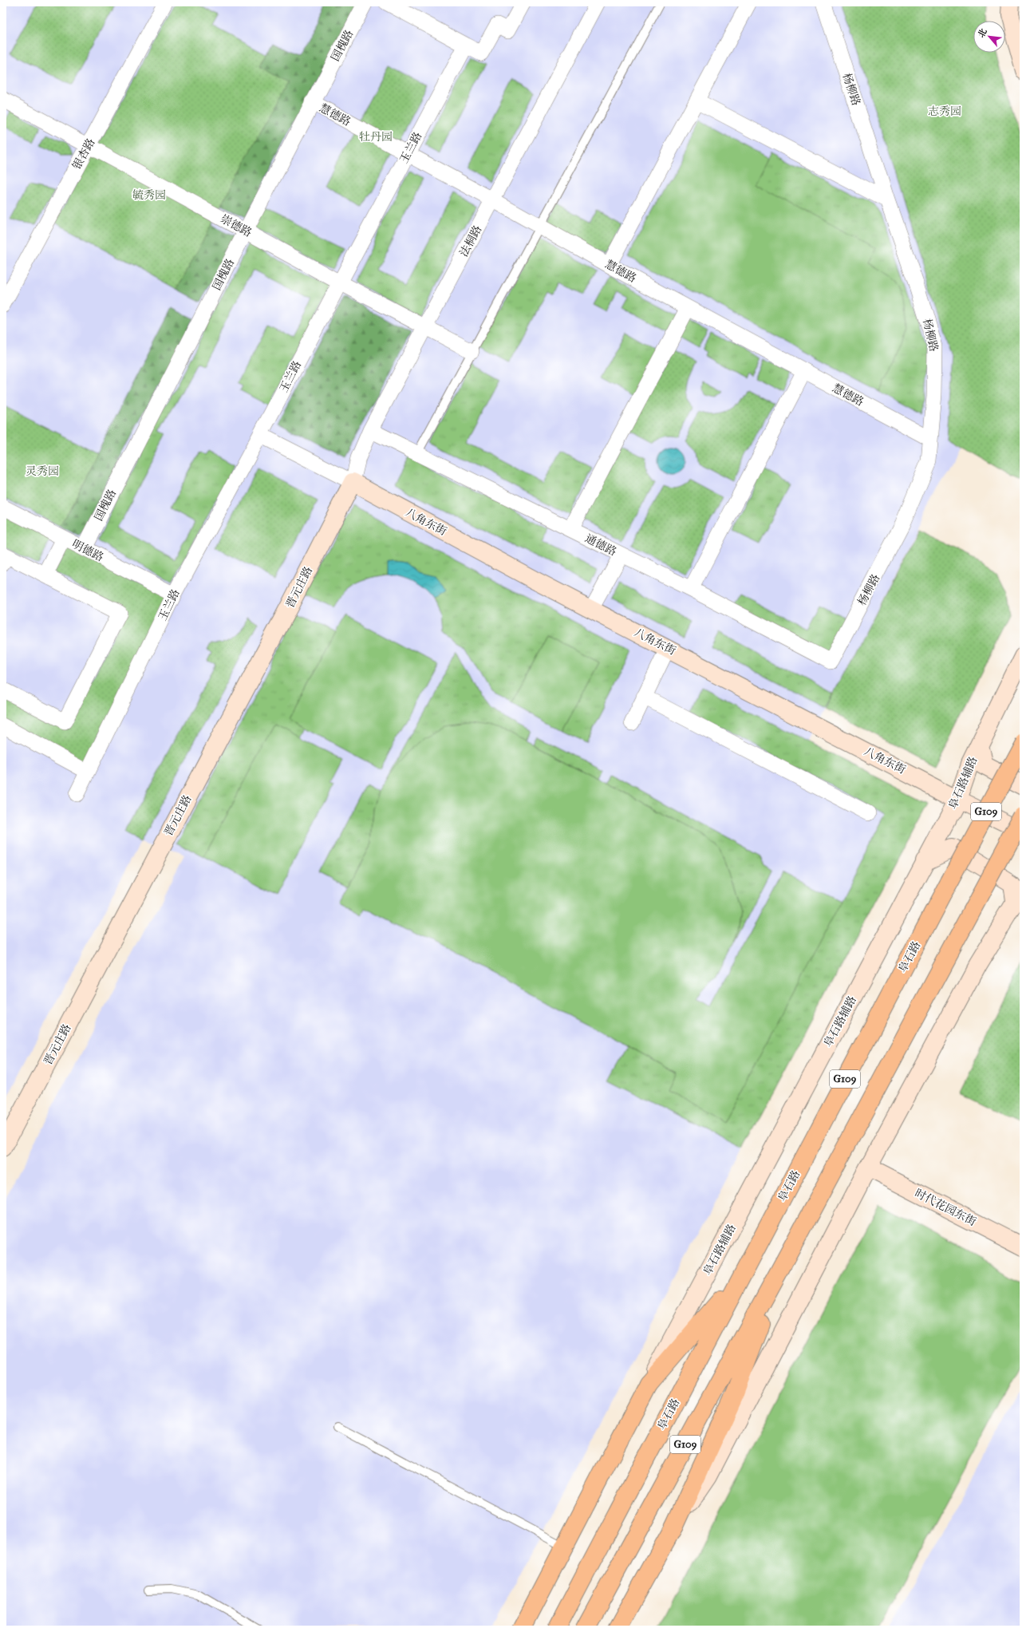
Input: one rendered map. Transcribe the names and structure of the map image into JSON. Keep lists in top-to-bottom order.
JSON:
{
  "streets": {
    "main road": ["G109", "阜石路"],
    "street": [
      "国槐路",
      "杨柳路",
      "慧德路",
      "玉兰路",
      "银杏路",
      "崇德路",
      "法桐路",
      "八角东街",
      "通德路",
      "明德路",
      "晋元庄路",
      "阜石路辅路",
      "时代花园东街"
    ]
  },
  "crossings": [
    ["国槐路", "慧德路"],
    ["国槐路", "崇德路"],
    ["国槐路", "明德路"],
    ["杨柳路", "慧德路"],
    ["杨柳路", "通德路"],
    ["慧德路", "玉兰路"],
    ["慧德路", "法桐路"],
    ["玉兰路", "崇德路"],
    ["玉兰路", "明德路"],
    ["银杏路", "崇德路"],
    ["崇德路", "法桐路"],
    ["法桐路", "八角东街"],
    ["法桐路", "通德路"],
    ["法桐路", "晋元庄路"],
    ["八角东街", "晋元庄路"],
    ["八角东街", "阜石路辅路"]
  ],
  "parks": [
    "志秀园",
    "牡丹园",
    "毓秀园",
    "灵秀园"
  ],
  "north": "top left"
}
